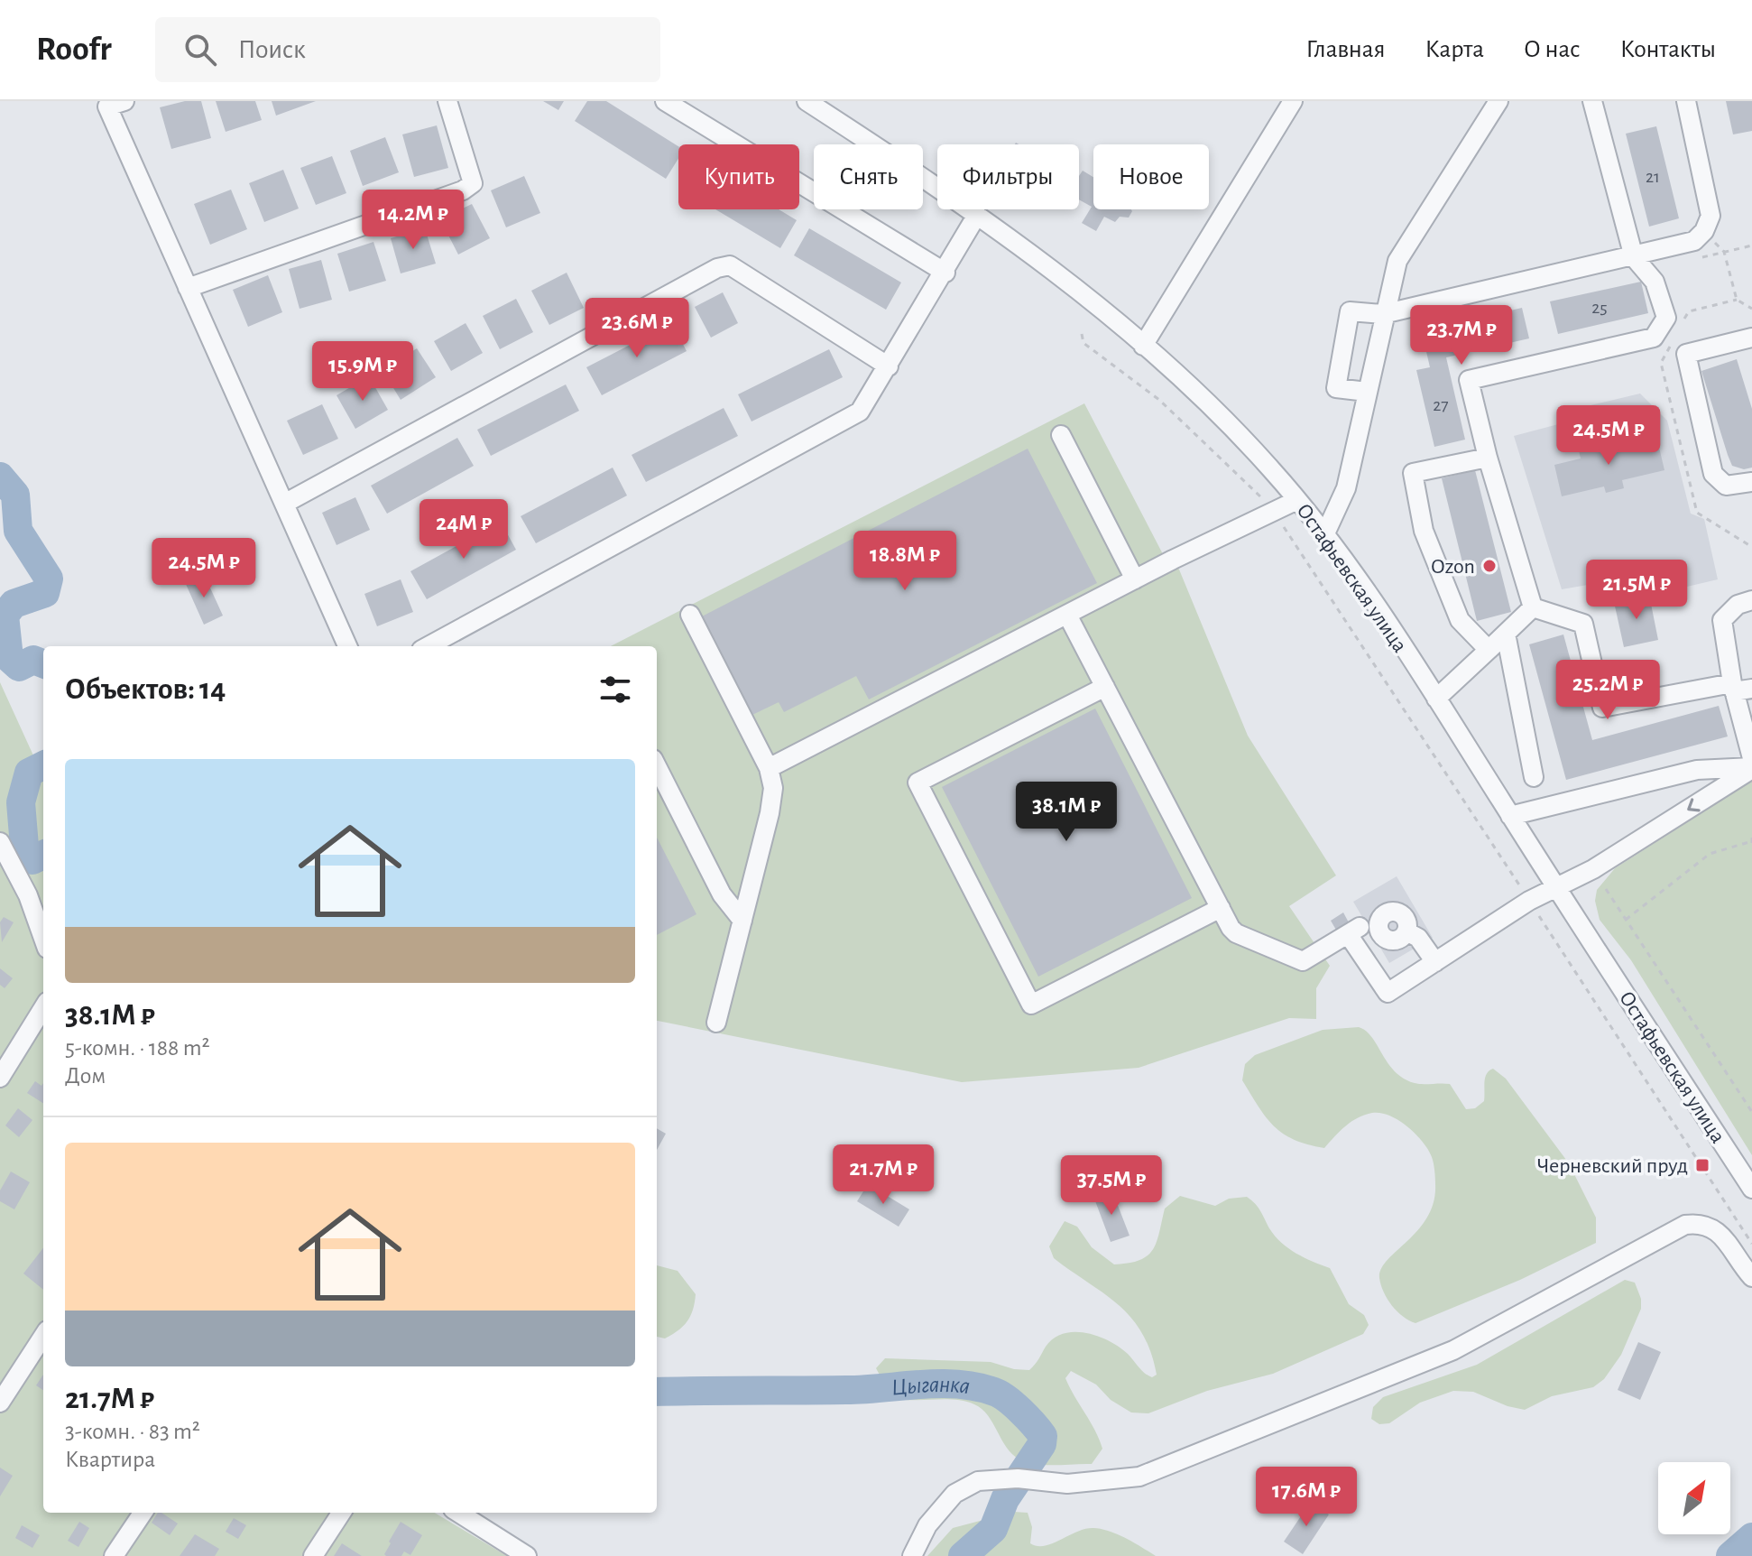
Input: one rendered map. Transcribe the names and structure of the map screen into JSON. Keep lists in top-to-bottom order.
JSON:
{
  "streets": {
    "street": ["Остафьевская улица"]
  },
  "water": ["Цыганка"],
  "places": {
    "other": ["Ozon"],
    "transit": ["Черневский пруд"]
  },
  "house_numbers": ["21", "25", "27"],
  "north": "top right",
  "page": {
    "header": "Roofr",
    "search": "Поиск",
    "nav": [
      "Главная",
      "Карта",
      "О нас",
      "Контакты"
    ],
    "chip": [
      "Купить",
      "Снять",
      "Фильтры",
      "Новое"
    ],
    "price": [
      "14.2M ₽",
      "23.6M ₽",
      "23.7M ₽",
      "15.9M ₽",
      "24.5M ₽",
      "24M ₽",
      "18.8M ₽",
      "24.5M ₽",
      "21.5M ₽",
      "25.2M ₽",
      "38.1M ₽",
      "21.7M ₽",
      "37.5M ₽",
      "17.6M ₽"
    ],
    "heading": "Объектов: 14",
    "list": [
      {
        "name": "38.1M ₽",
        "note": "5-комн. · 188 m² · Дом"
      },
      {
        "name": "21.7M ₽",
        "note": "3-комн. · 83 m² · Квартира"
      }
    ]
  }
}
